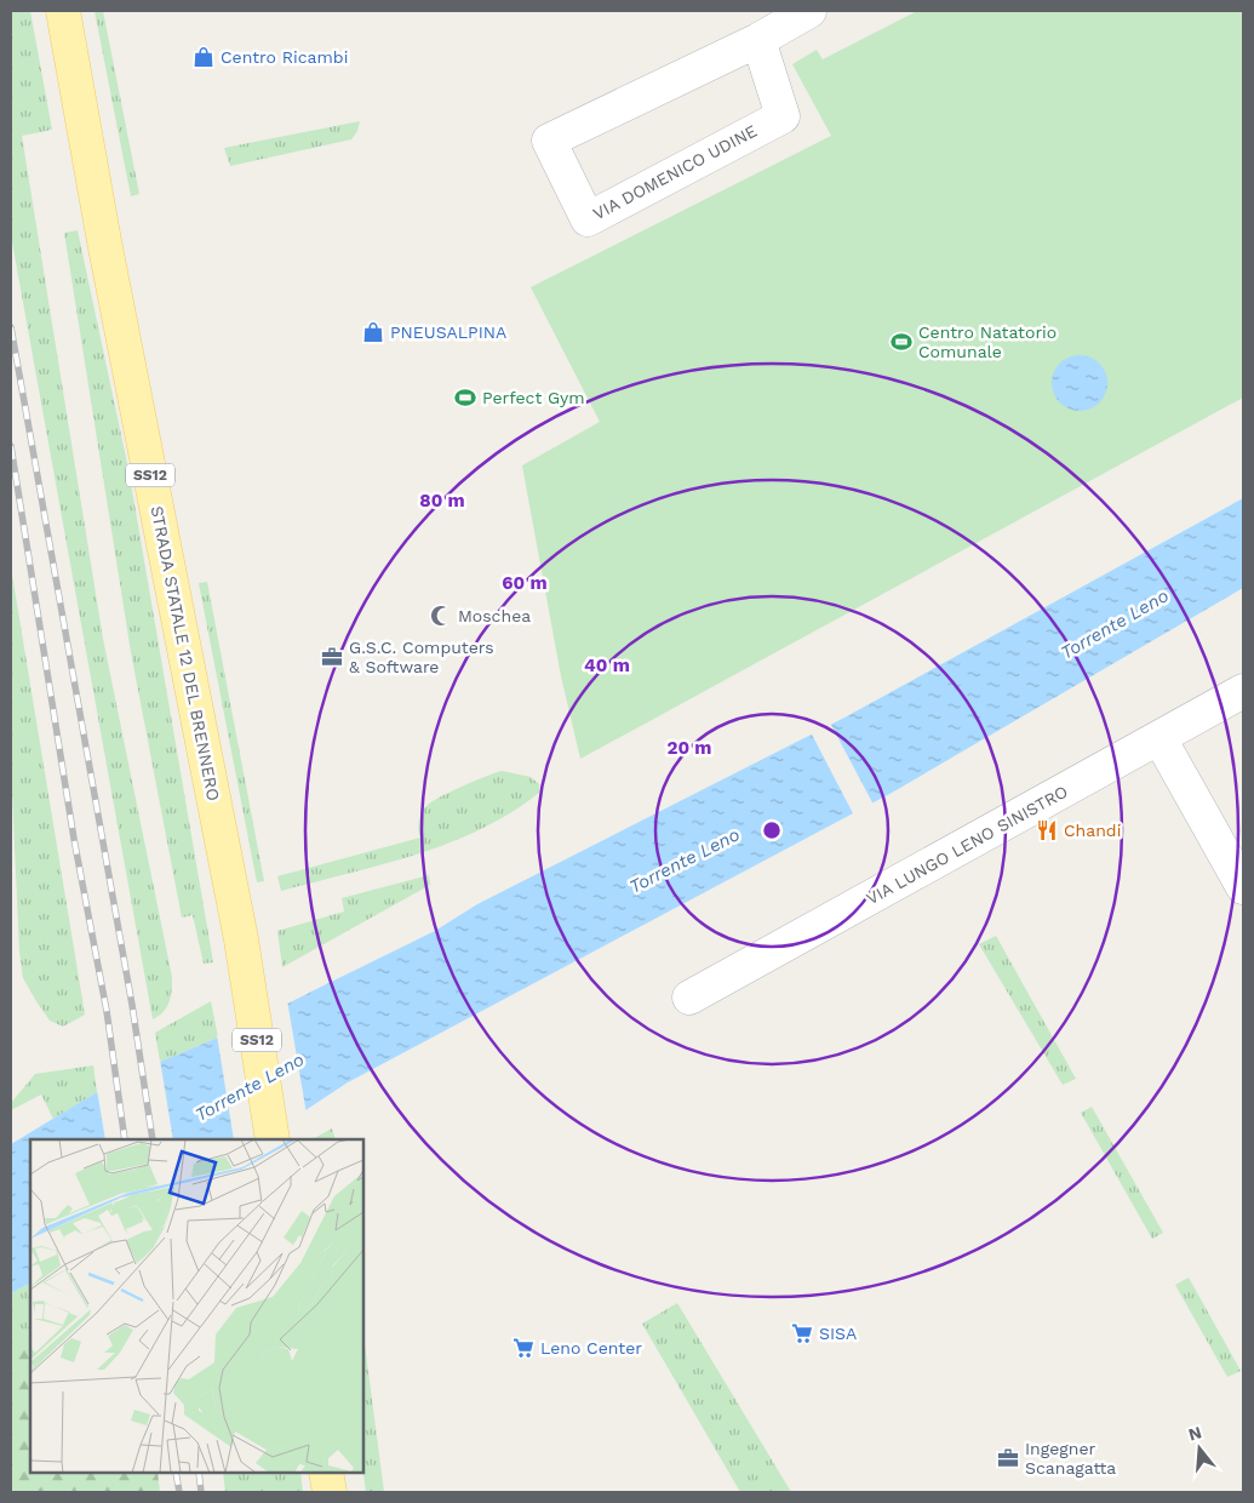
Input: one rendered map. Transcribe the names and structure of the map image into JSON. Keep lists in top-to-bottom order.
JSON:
{
  "streets": {
    "main road": ["SS12", "STRADA STATALE 12 DEL BRENNERO"],
    "street": ["VIA DOMENICO UDINE", "VIA LUNGO LENO SINISTRO"]
  },
  "water": ["Torrente Leno"],
  "places": {
    "shop": ["Centro Ricambi", "PNEUSALPINA"],
    "sports": ["Centro Natatorio Comunale", "Perfect Gym"],
    "mosque": ["Moschea"],
    "office": ["G.S.C. Computers & Software", "Ingegner Scanagatta"],
    "restaurant": ["Chandi"],
    "supermarket": ["SISA", "Leno Center"]
  },
  "north": "top",
  "rings": [
    "80 m",
    "60 m",
    "40 m",
    "20 m"
  ]
}
